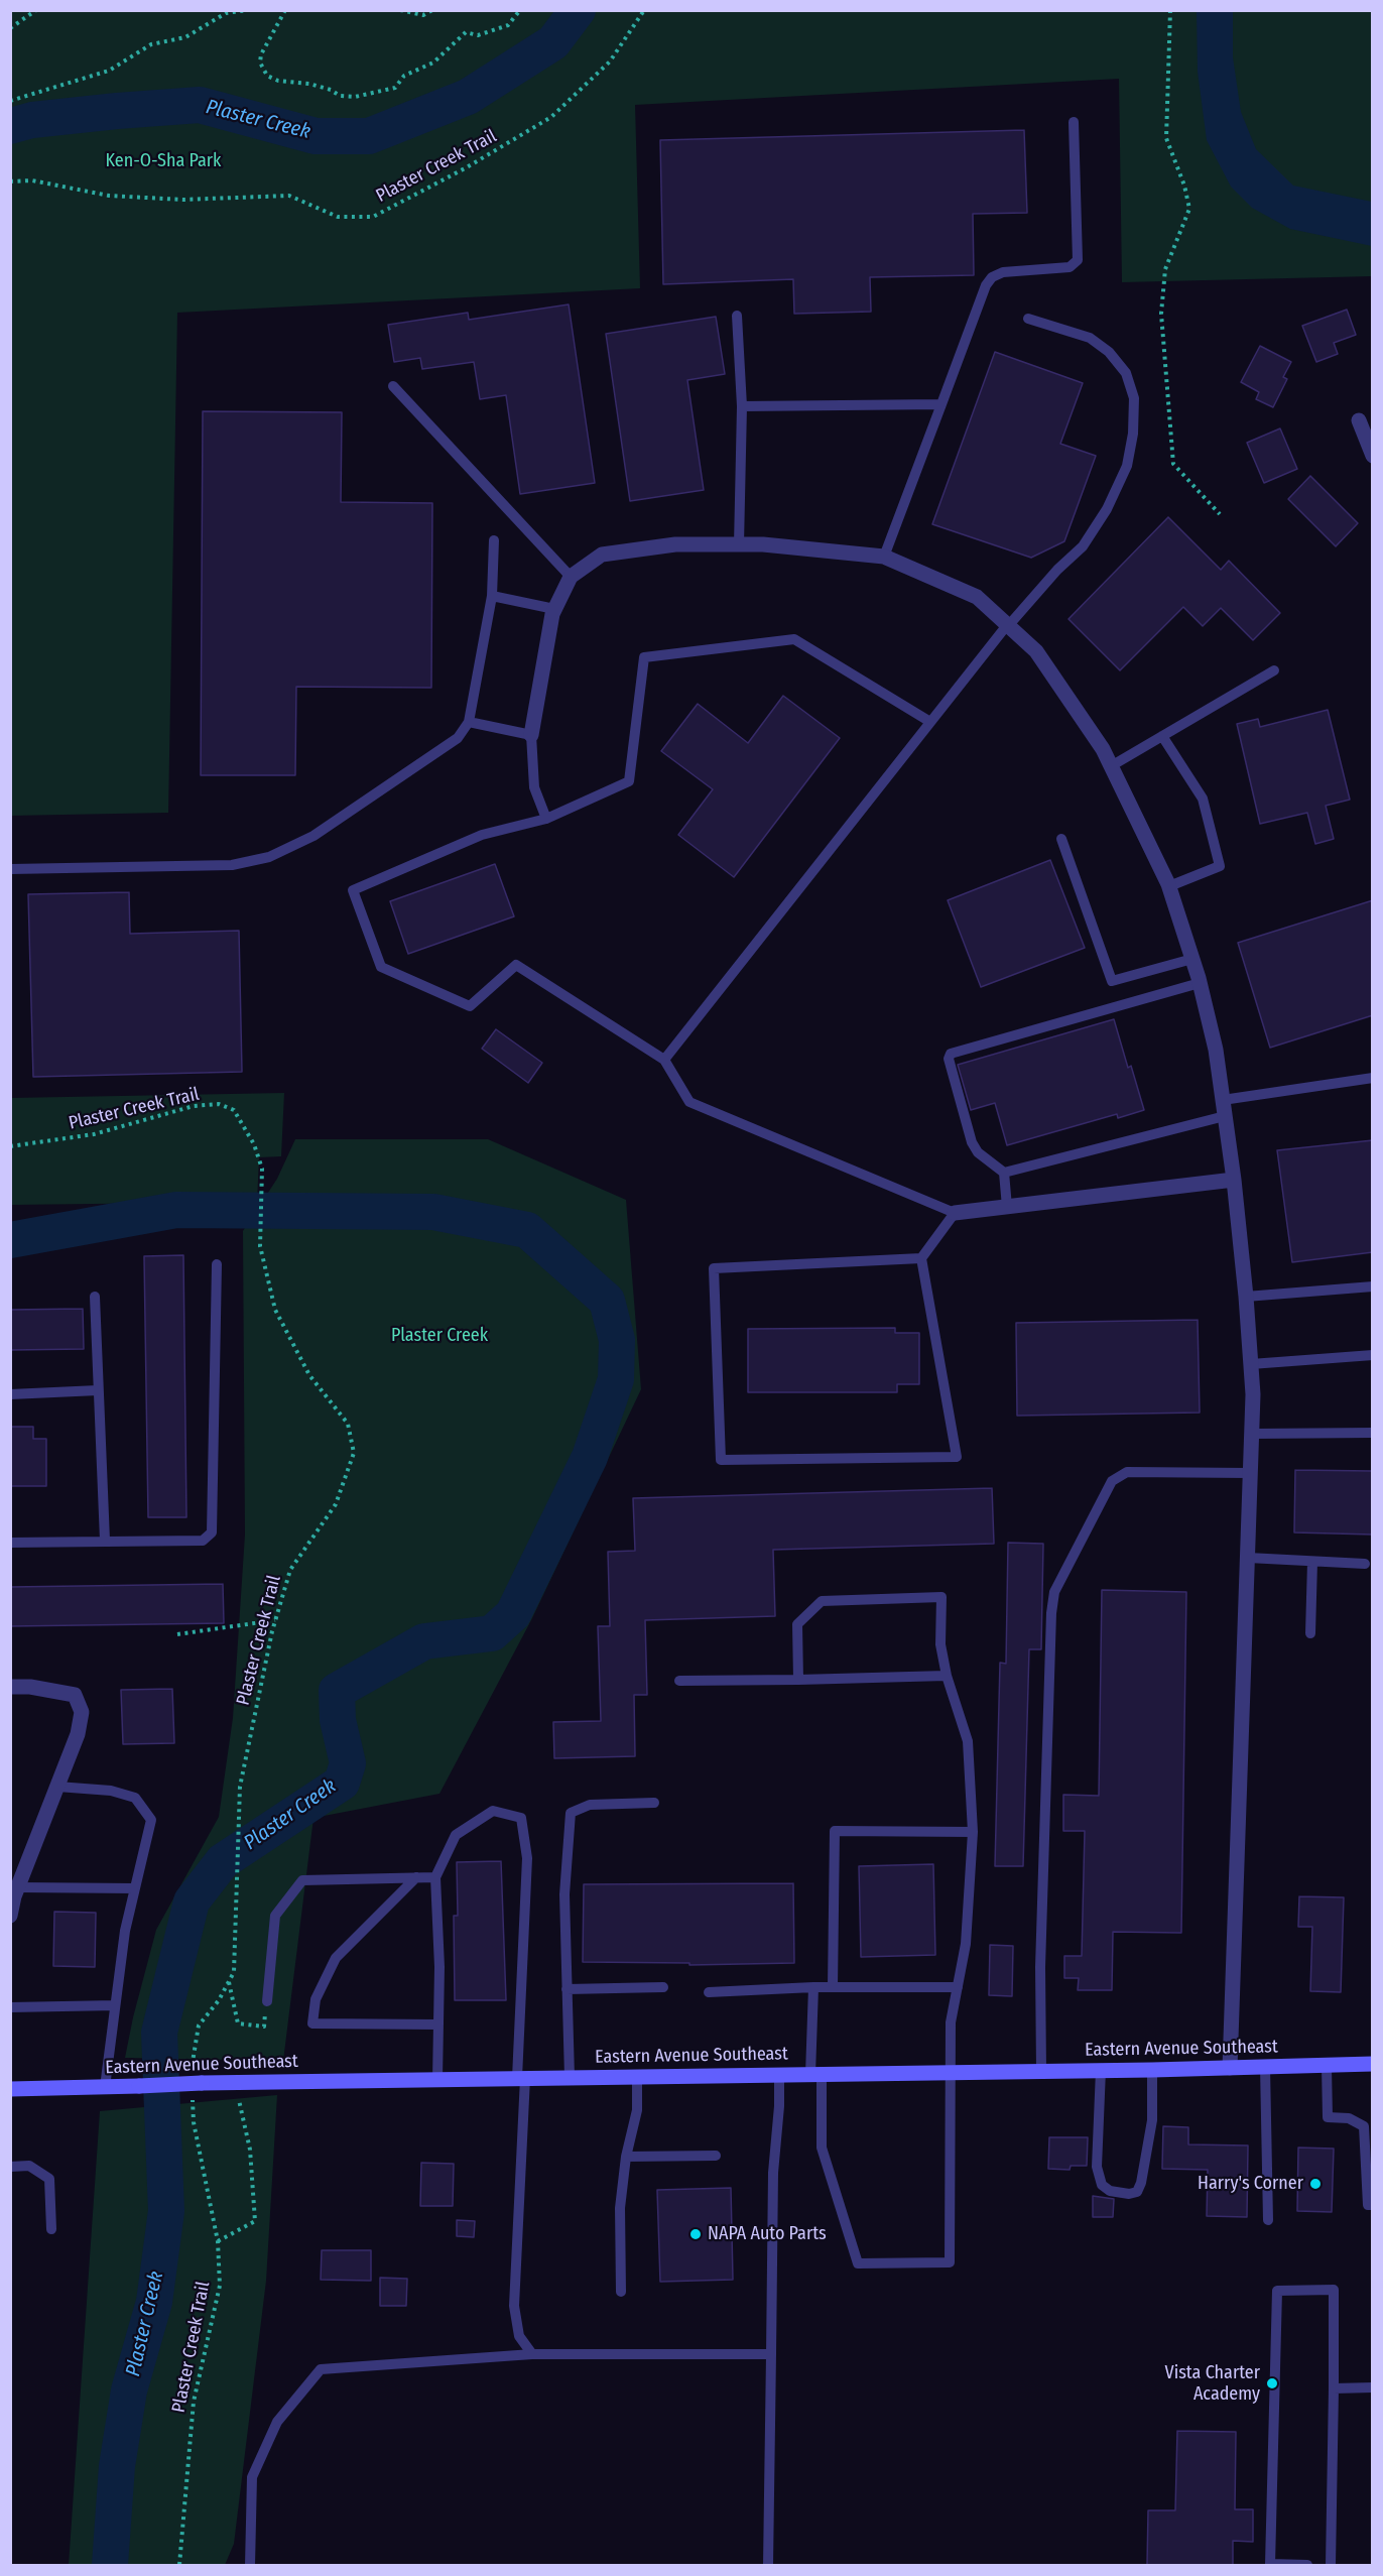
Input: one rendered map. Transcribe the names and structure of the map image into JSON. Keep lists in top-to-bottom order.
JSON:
{
  "streets": {
    "main road": ["Eastern Avenue Southeast"],
    "path": ["Plaster Creek Trail"]
  },
  "water": ["Plaster Creek"],
  "parks": ["Ken-O-Sha Park", "Plaster Creek"],
  "places": ["Harry's Corner", "NAPA Auto Parts", "Vista Charter Academy"]
}
